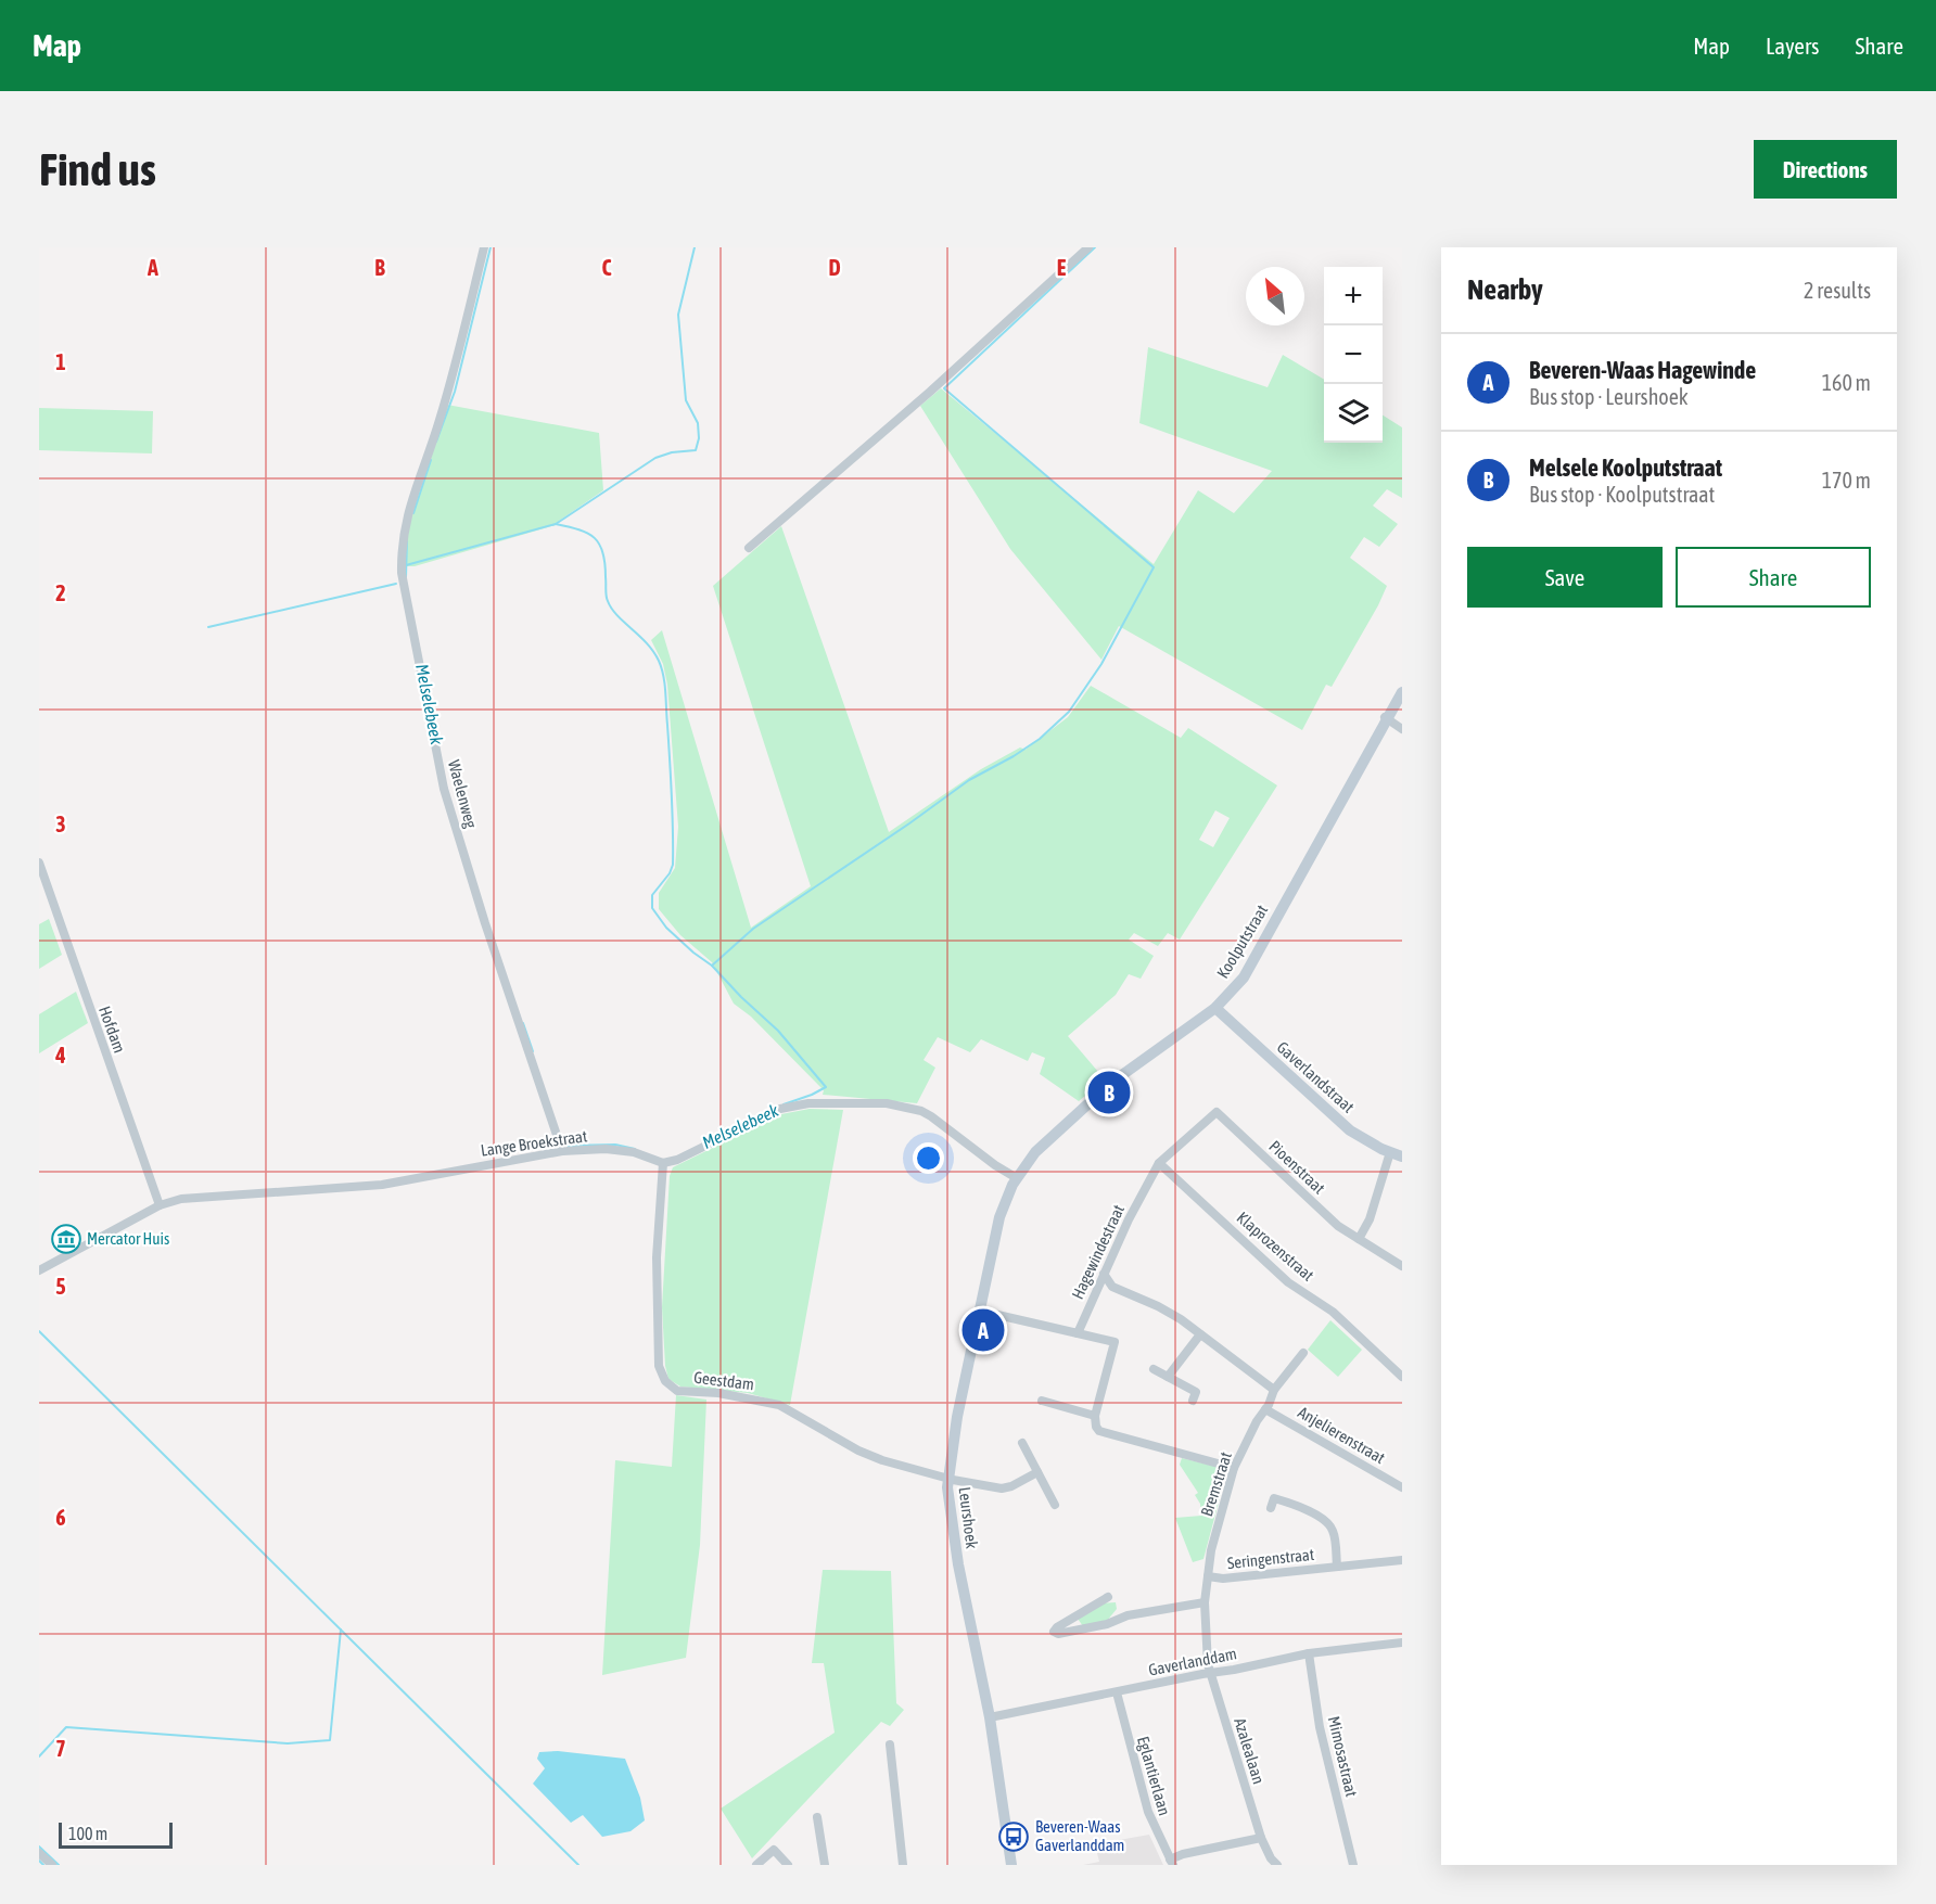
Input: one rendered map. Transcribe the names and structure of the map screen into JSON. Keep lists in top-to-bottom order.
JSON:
{
  "streets": {
    "street": [
      "Waelenweg",
      "Koolputstraat",
      "Hofdam",
      "Gaverlandstraat",
      "Lange Broekstraat",
      "Pioenstraat",
      "Klaprozenstraat",
      "Hagewindestraat",
      "Geestdam",
      "Anjelierenstraat",
      "Bremstraat",
      "Leurshoek",
      "Seringenstraat",
      "Gaverlanddam",
      "Azalealaan",
      "Mimosastraat",
      "Eglantierlaan"
    ]
  },
  "crossings": [
    ["Waelenweg", "Lange Broekstraat"],
    ["Koolputstraat", "Gaverlandstraat"],
    ["Koolputstraat", "Leurshoek"],
    ["Hofdam", "Lange Broekstraat"],
    ["Lange Broekstraat", "Geestdam"],
    ["Pioenstraat", "Hagewindestraat"],
    ["Klaprozenstraat", "Hagewindestraat"],
    ["Geestdam", "Leurshoek"],
    ["Anjelierenstraat", "Bremstraat"],
    ["Bremstraat", "Seringenstraat"],
    ["Bremstraat", "Gaverlanddam"],
    ["Bremstraat", "Azalealaan"],
    ["Leurshoek", "Gaverlanddam"],
    ["Gaverlanddam", "Azalealaan"],
    ["Gaverlanddam", "Mimosastraat"],
    ["Gaverlanddam", "Eglantierlaan"]
  ],
  "water": ["Melselebeek"],
  "places": {
    "museum": ["Mercator Huis"],
    "bus stop": ["Beveren-Waas Gaverlanddam"]
  },
  "scale_bar": "100 m",
  "north": "top left",
  "page": {
    "header": "Map",
    "nav": ["Map", "Layers", "Share"],
    "buttons": [
      "Directions",
      ["Save", "Share"]
    ],
    "title": "Find us",
    "heading": ["Nearby", "2 results"],
    "map_buttons": ["+", "−"],
    "list": [
      {
        "mark": "A",
        "name": "Beveren-Waas Hagewinde",
        "note": "Bus stop · Leurshoek",
        "value": "160 m"
      },
      {
        "mark": "B",
        "name": "Melsele Koolputstraat",
        "note": "Bus stop · Koolputstraat",
        "value": "170 m"
      }
    ],
    "pins": ["B", "A"],
    "scale": "100 m"
  },
  "grid": {
    "columns": [
      "A",
      "B",
      "C",
      "D",
      "E"
    ],
    "rows": [
      "1",
      "2",
      "3",
      "4",
      "5",
      "6",
      "7"
    ]
  }
}
